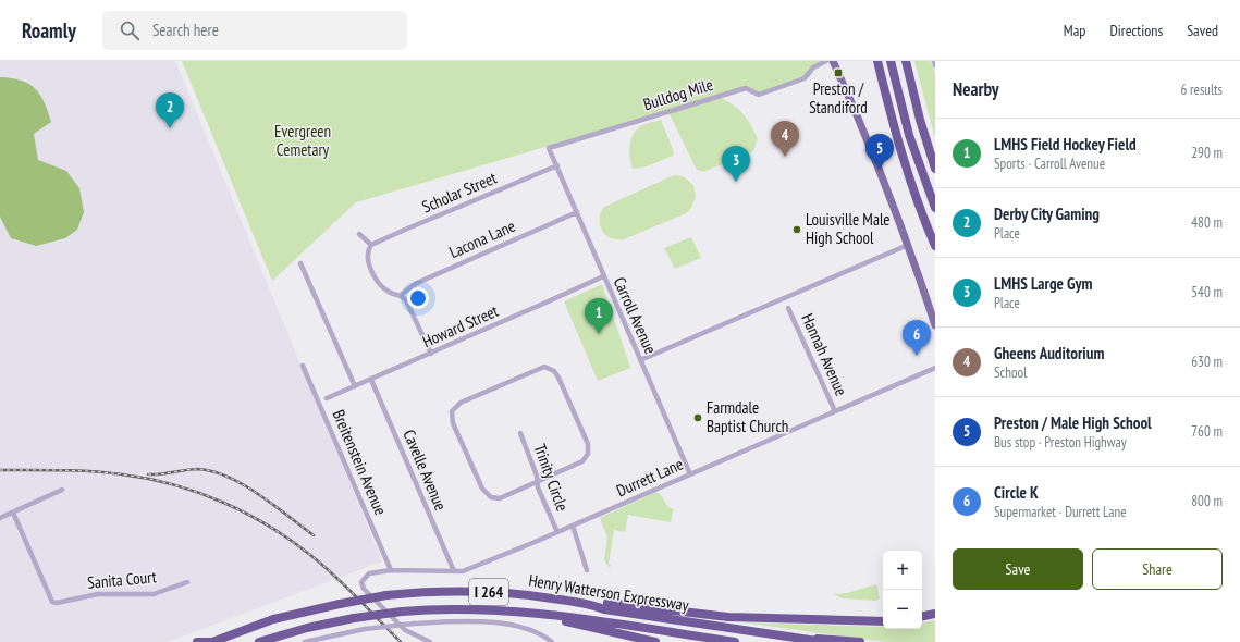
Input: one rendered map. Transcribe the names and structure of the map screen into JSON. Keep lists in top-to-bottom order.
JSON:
{
  "streets": {
    "highway": ["I 264", "Henry Watterson Expressway"],
    "street": [
      "Bulldog Mile",
      "Scholar Street",
      "Lacona Lane",
      "Carroll Avenue",
      "Howard Street",
      "Hannah Avenue",
      "Breitenstein Avenue",
      "Cavelle Avenue",
      "Trinity Circle",
      "Durrett Lane",
      "Sanita Court"
    ]
  },
  "crossings": [
    ["Bulldog Mile", "Scholar Street"],
    ["Bulldog Mile", "Carroll Avenue"],
    ["Scholar Street", "Carroll Avenue"],
    ["Lacona Lane", "Carroll Avenue"],
    ["Carroll Avenue", "Howard Street"],
    ["Carroll Avenue", "Durrett Lane"],
    ["Howard Street", "Cavelle Avenue"],
    ["Hannah Avenue", "Durrett Lane"],
    ["Breitenstein Avenue", "Durrett Lane"],
    ["Cavelle Avenue", "Durrett Lane"],
    ["Trinity Circle", "Durrett Lane"]
  ],
  "parks": ["Evergreen Cemetary"],
  "places": {
    "transit": ["Preston / Standiford"],
    "other": ["Louisville Male High School", "Farmdale Baptist Church"]
  },
  "page": {
    "header": "Roamly",
    "search": "Search here",
    "nav": ["Map", "Directions", "Saved"],
    "heading": ["Nearby", "6 results"],
    "pins": [
      "2",
      "4",
      "5",
      "3",
      "1",
      "6"
    ],
    "list": [
      {
        "mark": "1",
        "name": "LMHS Field Hockey Field",
        "note": "Sports · Carroll Avenue",
        "value": "290 m"
      },
      {
        "mark": "2",
        "name": "Derby City Gaming",
        "note": "Place",
        "value": "480 m"
      },
      {
        "mark": "3",
        "name": "LMHS Large Gym",
        "note": "Place",
        "value": "540 m"
      },
      {
        "mark": "4",
        "name": "Gheens Auditorium",
        "note": "School",
        "value": "630 m"
      },
      {
        "mark": "5",
        "name": "Preston / Male High School",
        "note": "Bus stop · Preston Highway",
        "value": "760 m"
      },
      {
        "mark": "6",
        "name": "Circle K",
        "note": "Supermarket · Durrett Lane",
        "value": "800 m"
      }
    ],
    "buttons": ["Save", "Share"],
    "map_buttons": ["+", "−"]
  }
}
